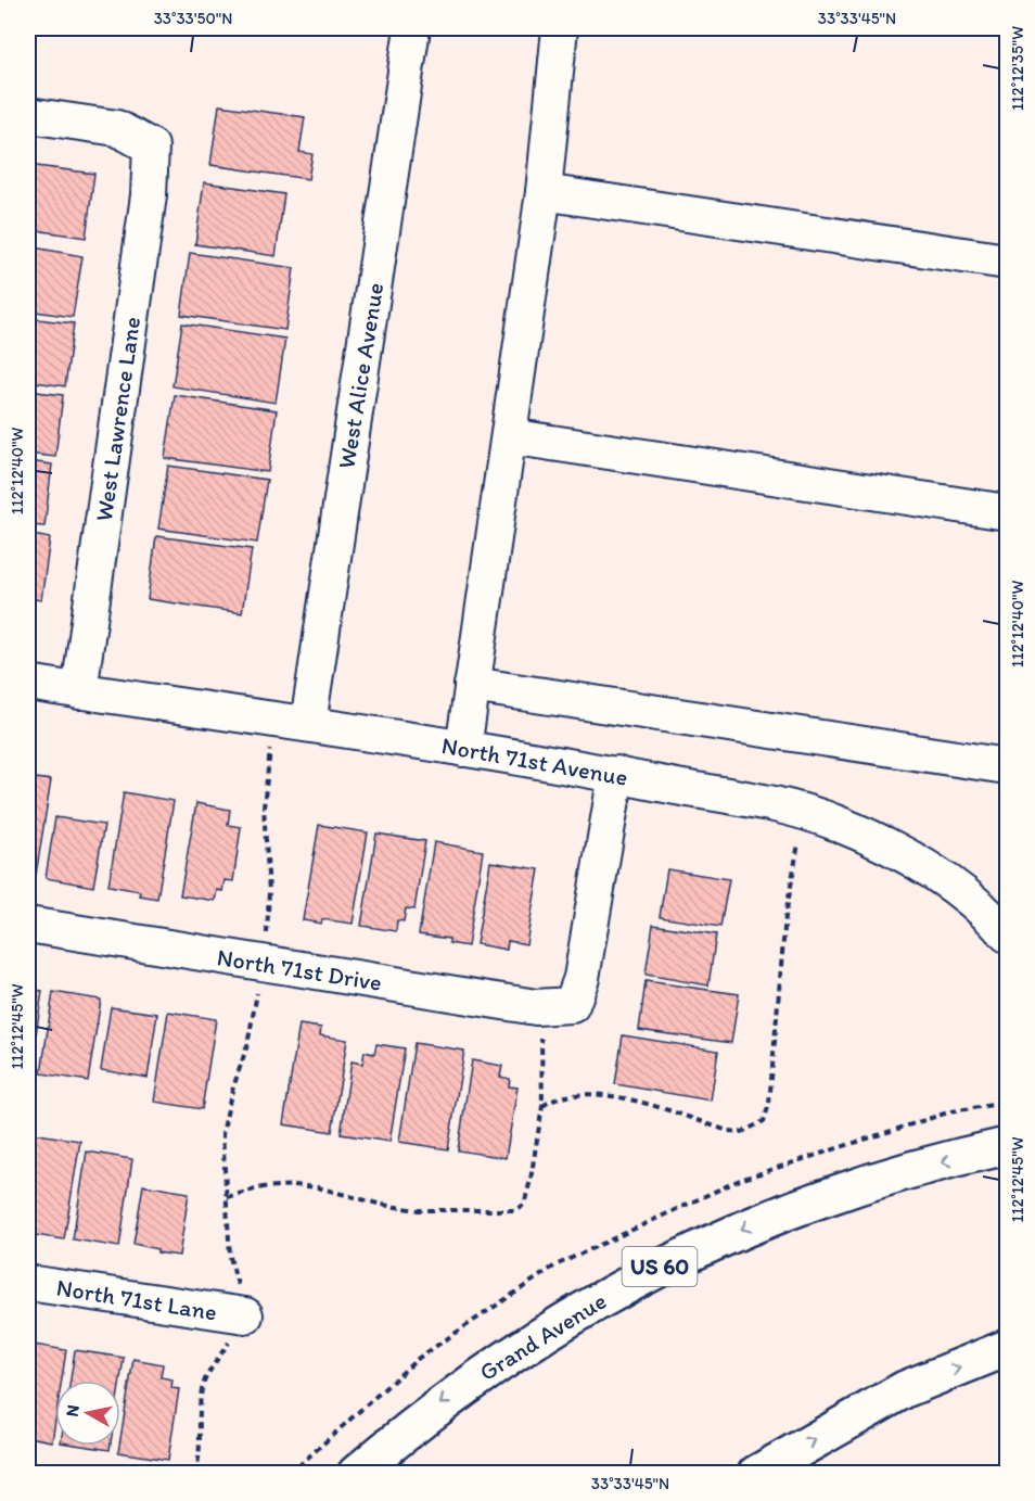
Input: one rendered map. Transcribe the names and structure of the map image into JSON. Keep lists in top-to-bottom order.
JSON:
{
  "streets": {
    "highway": ["US 60", "Grand Avenue"],
    "street": [
      "West Alice Avenue",
      "West Lawrence Lane",
      "North 71st Avenue",
      "North 71st Drive",
      "North 71st Lane"
    ]
  },
  "crossings": [
    ["West Alice Avenue", "North 71st Avenue"],
    ["West Lawrence Lane", "North 71st Avenue"]
  ],
  "north": "left",
  "coordinates": [
    "33°33'50\"N",
    "33°33'45\"N",
    "112°12'35\"W",
    "112°12'40\"W",
    "112°12'45\"W"
  ]
}
